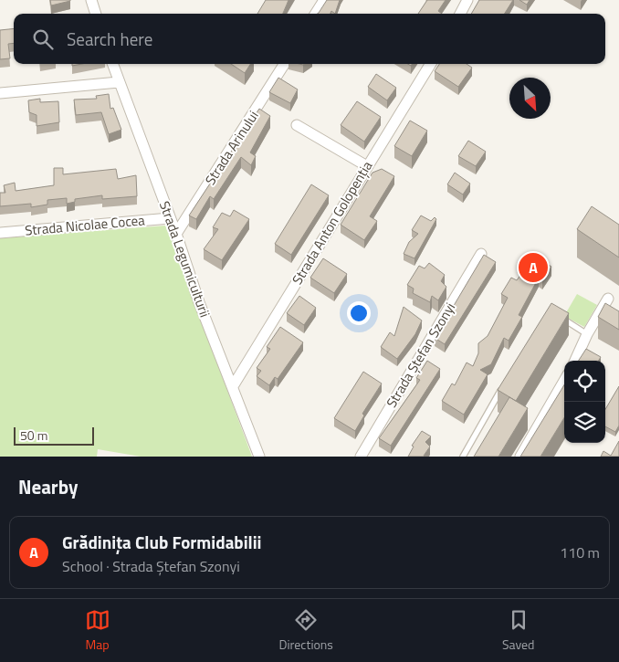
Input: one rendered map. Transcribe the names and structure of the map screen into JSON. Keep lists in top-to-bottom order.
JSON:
{
  "streets": {
    "street": [
      "Strada Arinului",
      "Strada Anton Golopenția",
      "Strada Nicolae Cocea",
      "Strada Legumiculturii",
      "Strada Ștefan Szonyi"
    ]
  },
  "crossings": [
    ["Strada Arinului", "Strada Legumiculturii"],
    ["Strada Anton Golopenția", "Strada Legumiculturii"],
    ["Strada Nicolae Cocea", "Strada Legumiculturii"]
  ],
  "scale_bar": "50 m",
  "north": "bottom right",
  "page": {
    "search": "Search here",
    "pins": "A",
    "scale": "50 m",
    "heading": "Nearby",
    "list": [
      {
        "mark": "A",
        "name": "Grădinița Club Formidabilii",
        "note": "School · Strada Ștefan Szonyi",
        "value": "110 m"
      }
    ],
    "nav": ["Map", "Directions", "Saved"]
  }
}
